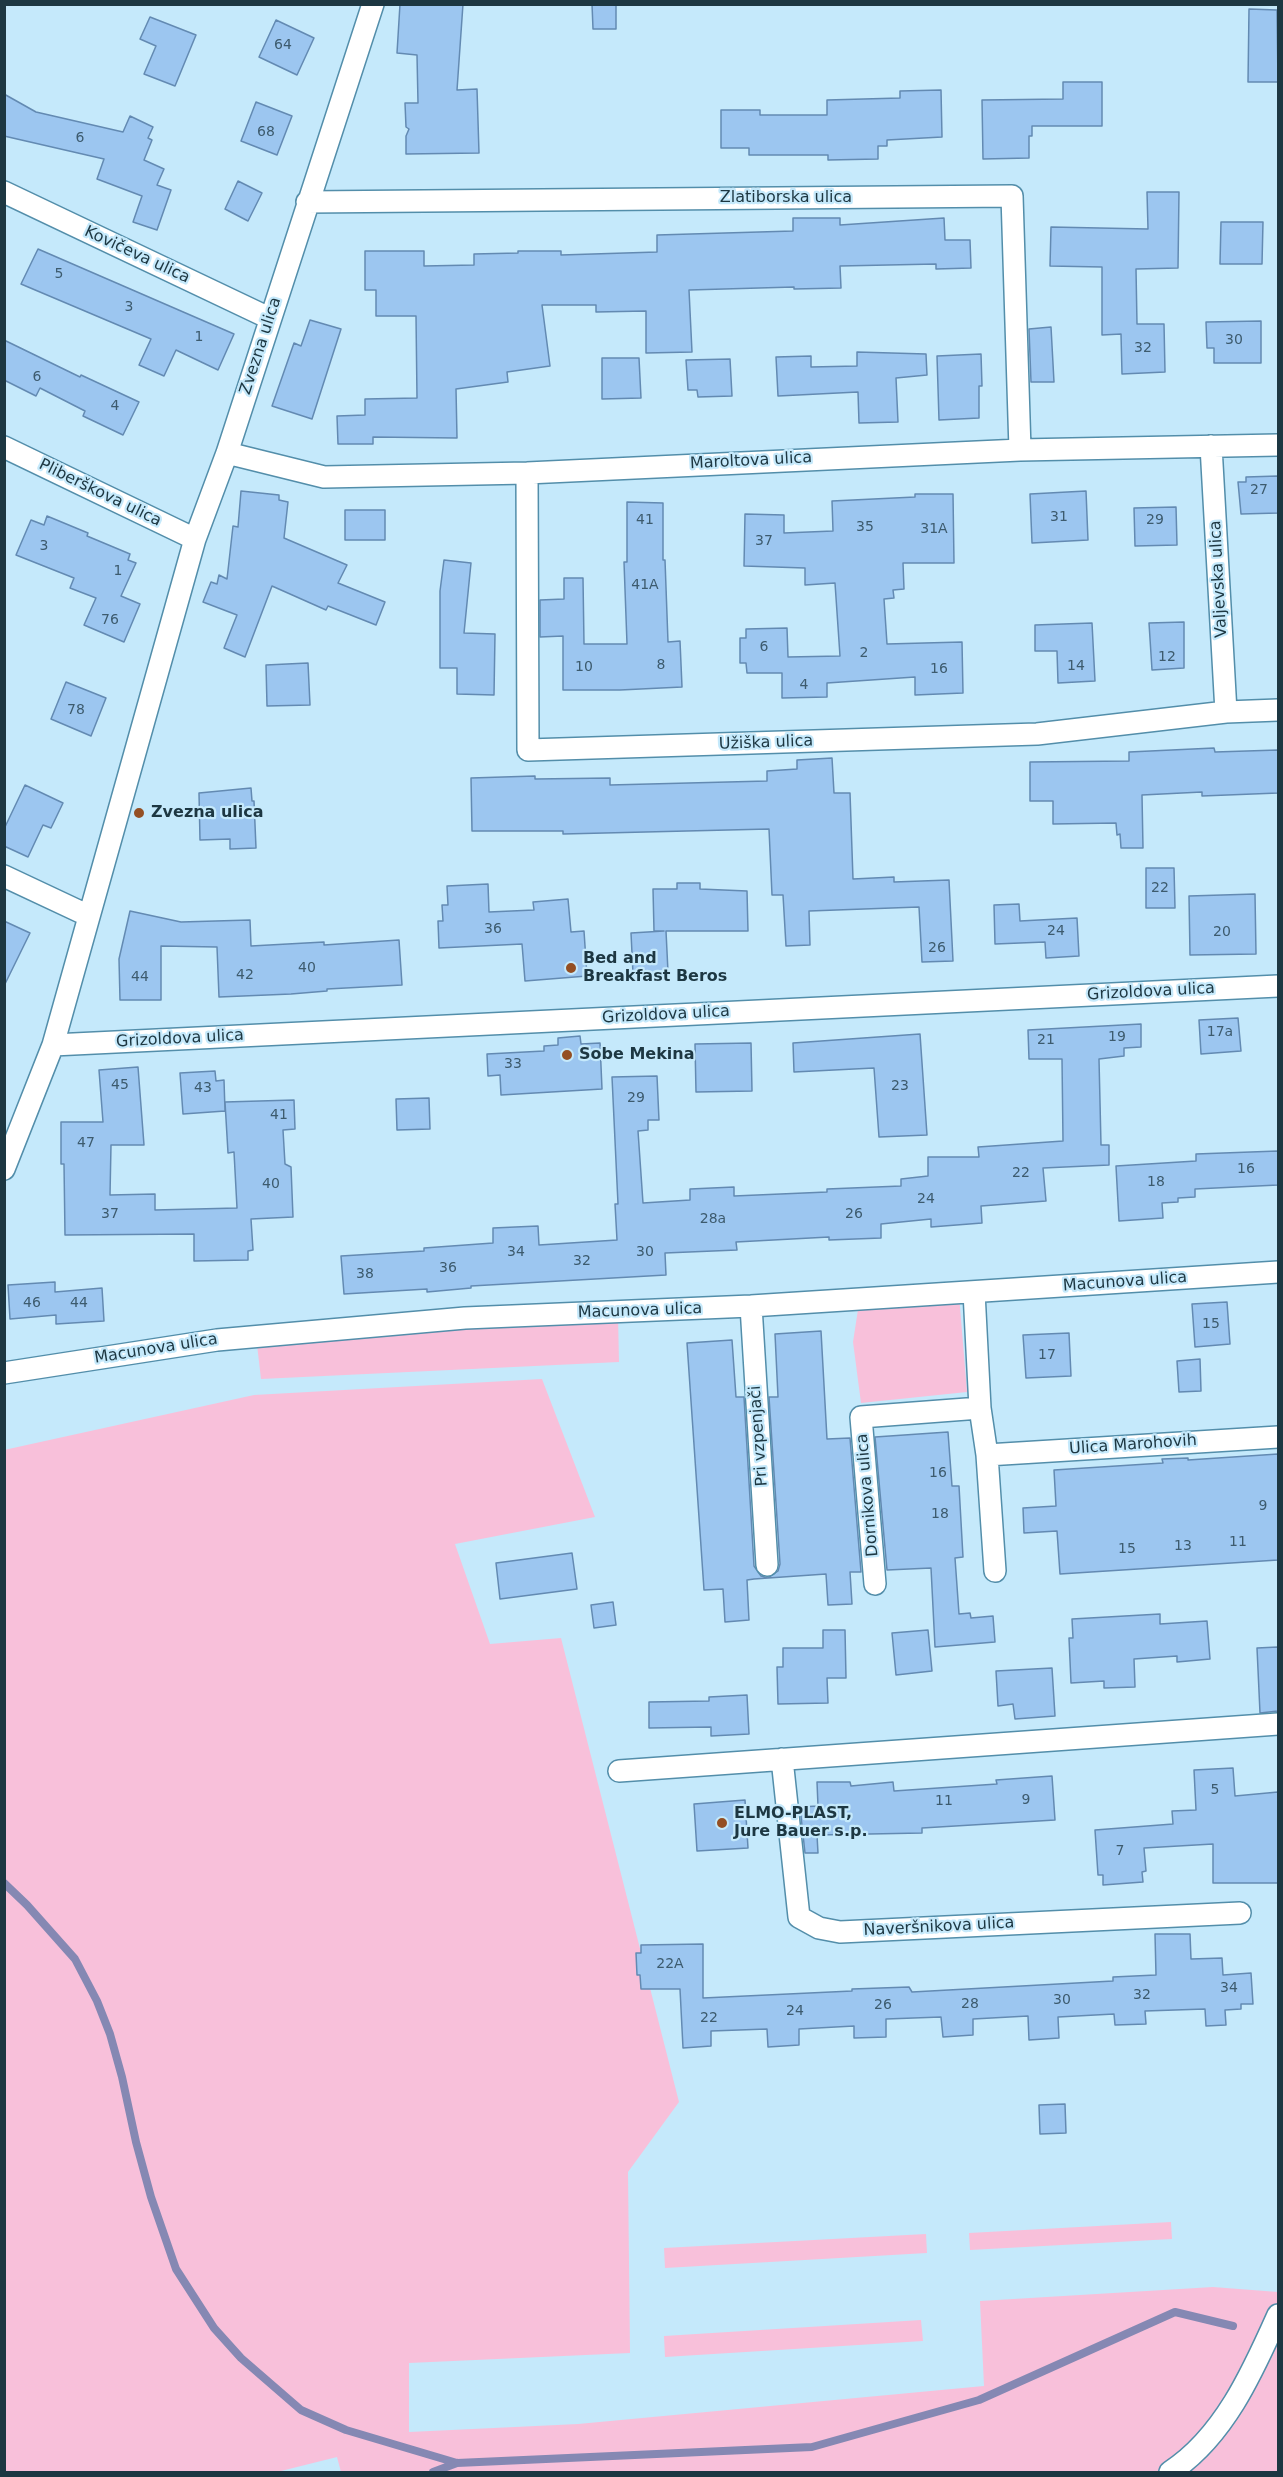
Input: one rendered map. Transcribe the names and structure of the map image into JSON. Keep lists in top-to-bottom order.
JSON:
{
  "streets": {
    "street": [
      "Zlatiborska ulica",
      "Kovičeva ulica",
      "Zvezna ulica",
      "Maroltova ulica",
      "Pliberškova ulica",
      "Valjevska ulica",
      "Užiška ulica",
      "Grizoldova ulica",
      "Macunova ulica",
      "Pri vzpenjači",
      "Ulica Marohovih",
      "Dornikova ulica",
      "Naveršnikova ulica"
    ]
  },
  "crossings": [
    ["Zlatiborska ulica", "Zvezna ulica"],
    ["Zlatiborska ulica", "Maroltova ulica"],
    ["Kovičeva ulica", "Zvezna ulica"],
    ["Zvezna ulica", "Maroltova ulica"],
    ["Zvezna ulica", "Pliberškova ulica"],
    ["Zvezna ulica", "Grizoldova ulica"],
    ["Maroltova ulica", "Valjevska ulica"],
    ["Maroltova ulica", "Užiška ulica"],
    ["Valjevska ulica", "Užiška ulica"],
    ["Macunova ulica", "Pri vzpenjači"]
  ],
  "places": [
    "Zvezna ulica",
    "Bed and Breakfast Beros",
    "Sobe Mekina",
    "ELMO-PLAST, Jure Bauer s.p."
  ],
  "house_numbers": [
    "64",
    "68",
    "6",
    "5",
    "3",
    "1",
    "30",
    "32",
    "6",
    "4",
    "27",
    "31",
    "41",
    "29",
    "35",
    "31A",
    "37",
    "3",
    "1",
    "41A",
    "76",
    "6",
    "2",
    "12",
    "8",
    "14",
    "10",
    "16",
    "4",
    "78",
    "22",
    "36",
    "24",
    "20",
    "26",
    "40",
    "42",
    "44",
    "17a",
    "19",
    "21",
    "33",
    "45",
    "23",
    "43",
    "29",
    "41",
    "47",
    "16",
    "22",
    "18",
    "40",
    "24",
    "37",
    "26",
    "28a",
    "34",
    "30",
    "32",
    "36",
    "38",
    "46",
    "44",
    "15",
    "17",
    "16",
    "9",
    "18",
    "11",
    "13",
    "15",
    "5",
    "9",
    "11",
    "7",
    "22A",
    "34",
    "32",
    "30",
    "28",
    "26",
    "24",
    "22"
  ]
}
